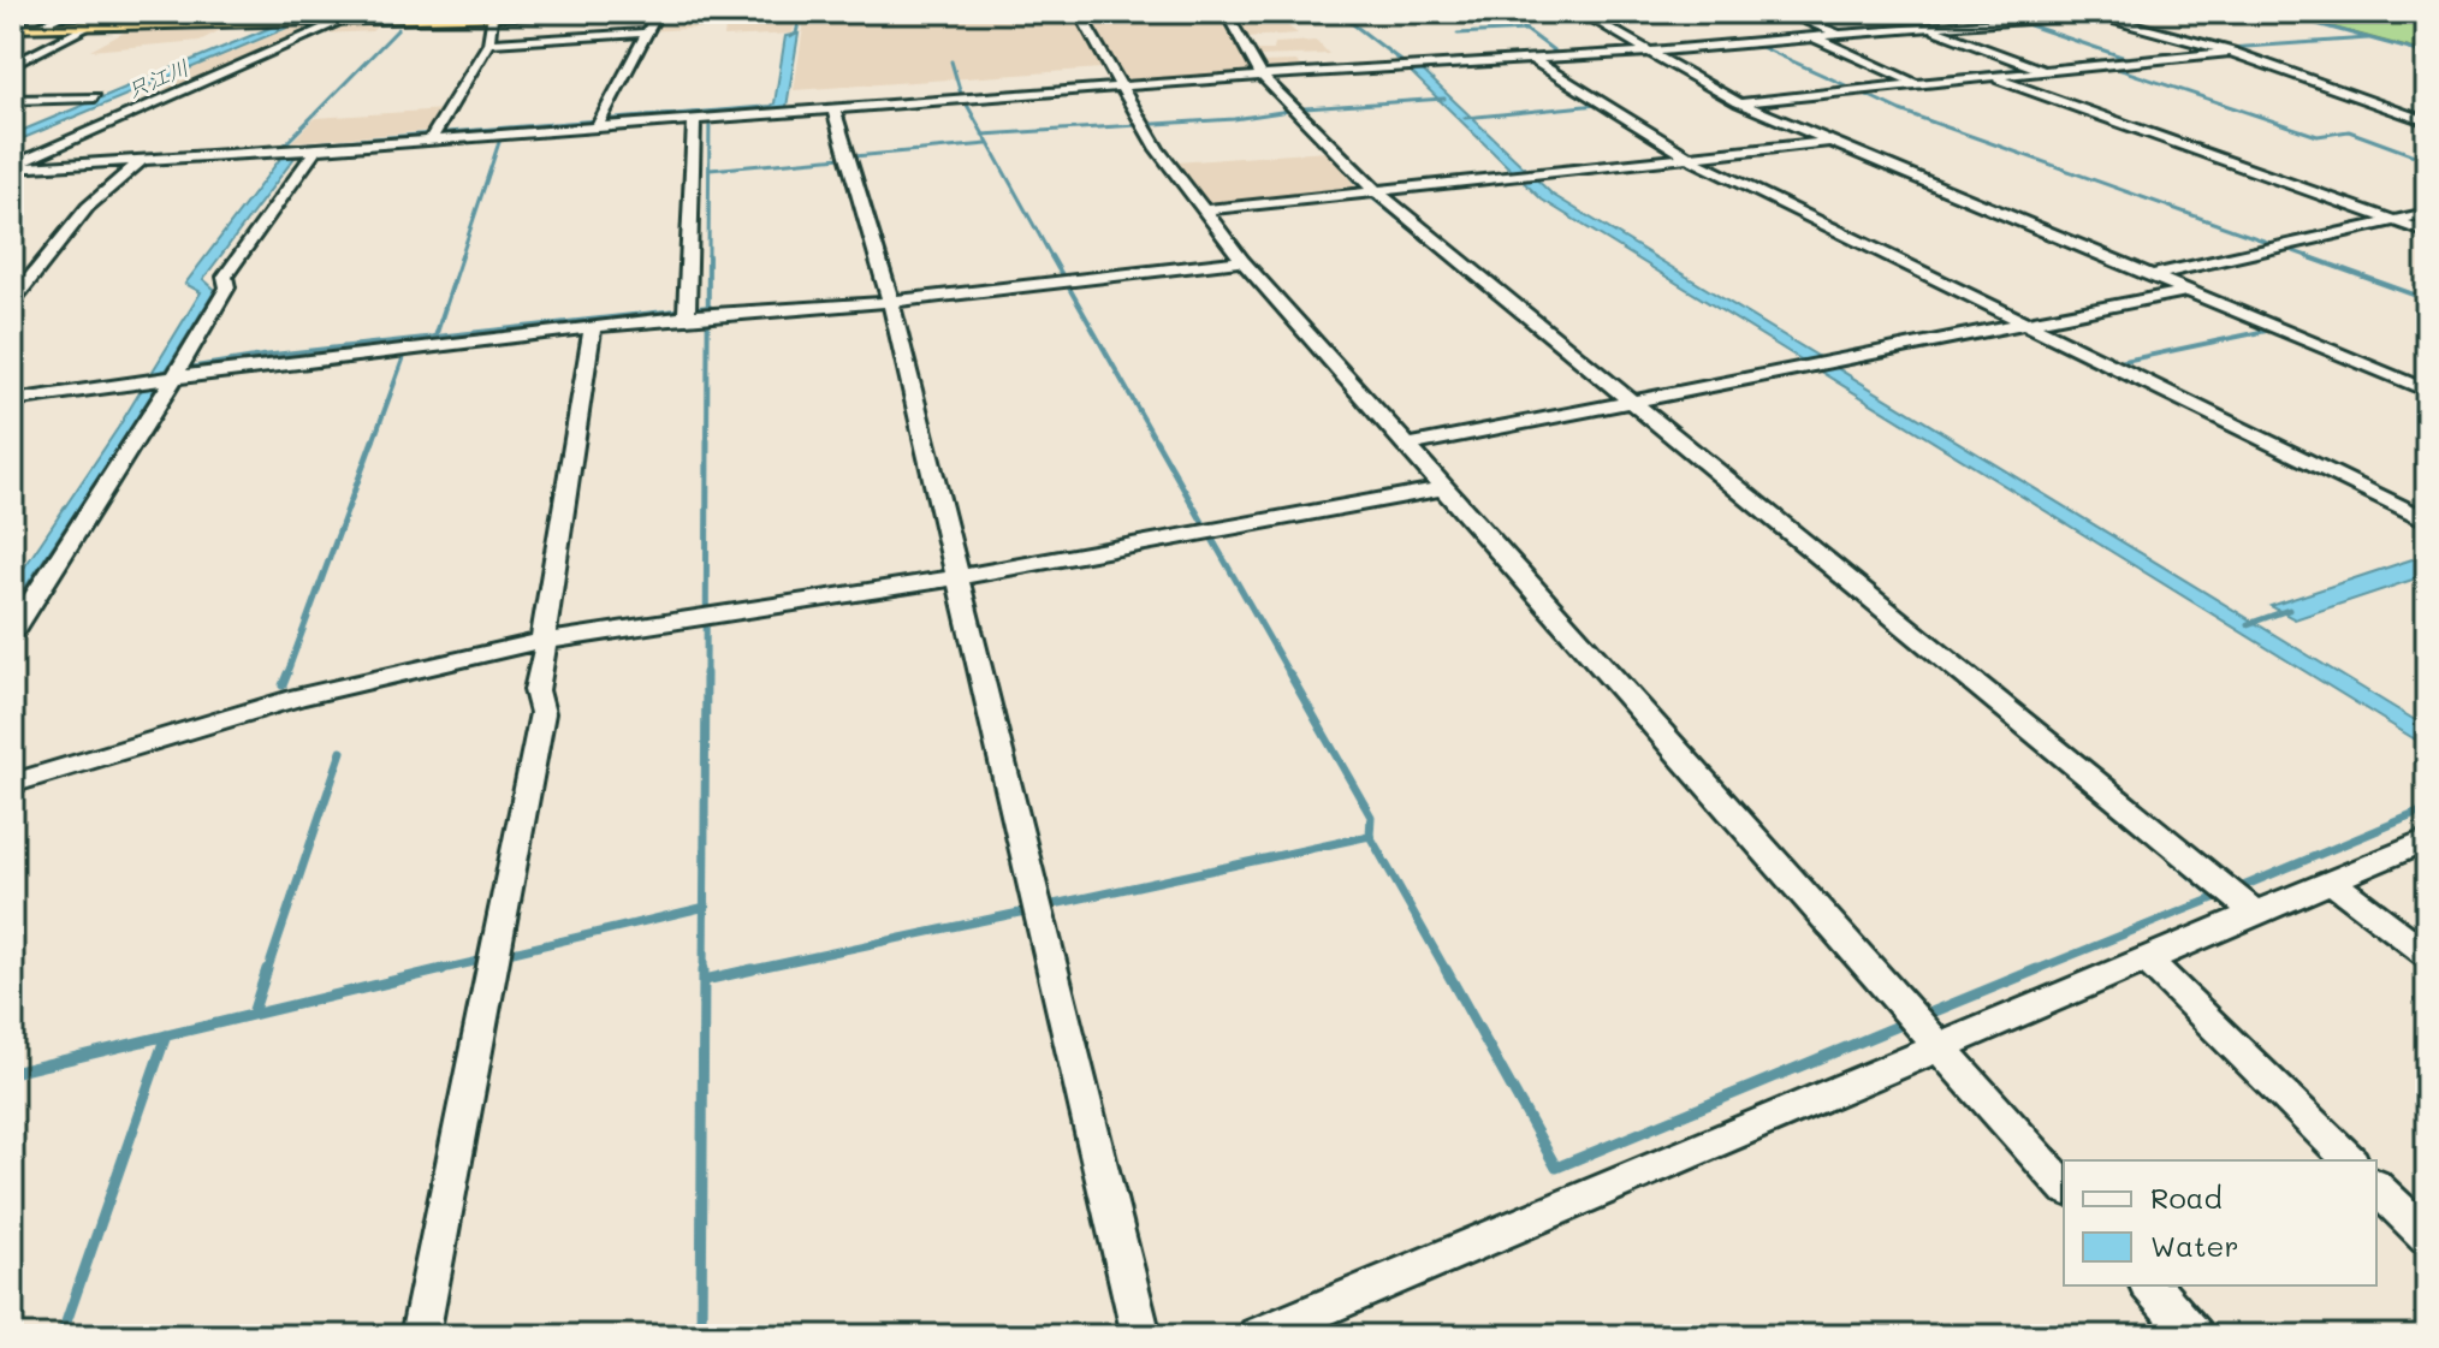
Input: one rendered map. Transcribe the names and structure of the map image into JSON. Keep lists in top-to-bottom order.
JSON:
{
  "water": ["只江川"],
  "legend": ["Road", "Water"]
}
